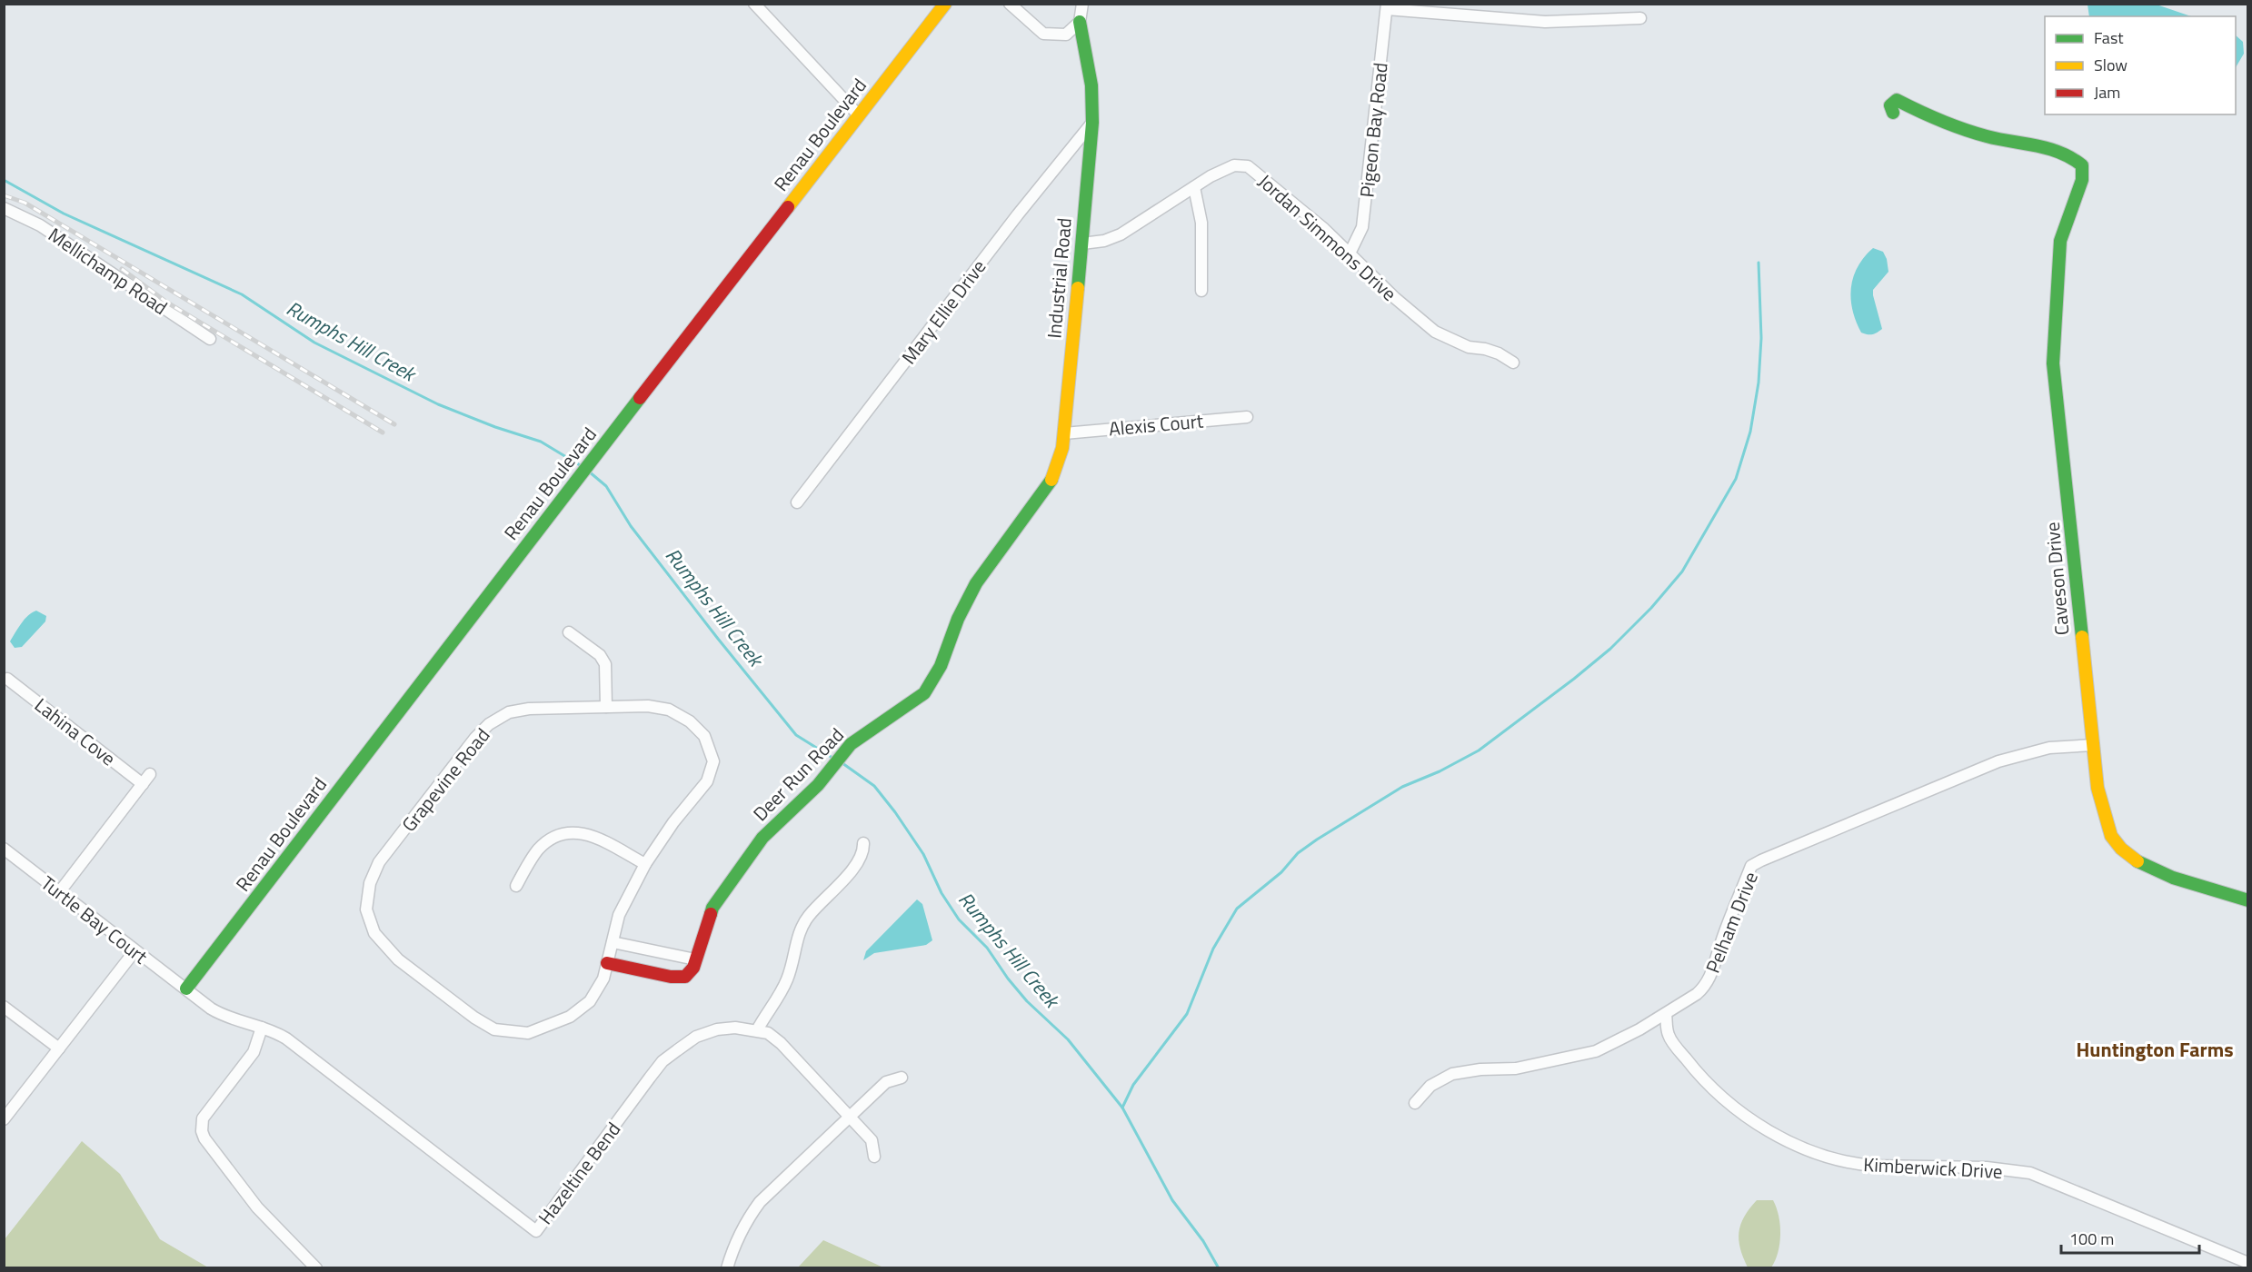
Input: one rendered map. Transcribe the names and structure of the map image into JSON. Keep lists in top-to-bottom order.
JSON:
{
  "streets": {
    "street": [
      "Pigeon Bay Road",
      "Renau Boulevard",
      "Jordan Simmons Drive",
      "Mellichamp Road",
      "Industrial Road",
      "Mary Ellie Drive",
      "Alexis Court",
      "Caveson Drive",
      "Lahina Cove",
      "Deer Run Road",
      "Grapevine Road",
      "Turtle Bay Court",
      "Pelham Drive",
      "Kimberwick Drive",
      "Hazeltine Bend"
    ]
  },
  "crossings": [
    ["Pigeon Bay Road", "Jordan Simmons Drive"],
    ["Renau Boulevard", "Turtle Bay Court"],
    ["Renau Boulevard", "Hazeltine Bend"],
    ["Jordan Simmons Drive", "Industrial Road"],
    ["Industrial Road", "Mary Ellie Drive"],
    ["Industrial Road", "Alexis Court"],
    ["Industrial Road", "Deer Run Road"],
    ["Caveson Drive", "Pelham Drive"],
    ["Lahina Cove", "Turtle Bay Court"],
    ["Turtle Bay Court", "Hazeltine Bend"],
    ["Pelham Drive", "Kimberwick Drive"]
  ],
  "districts": ["Huntington Farms"],
  "water": ["Rumphs Hill Creek"],
  "legend": ["Fast", "Slow", "Jam"],
  "scale_bar": "100 m"
}
